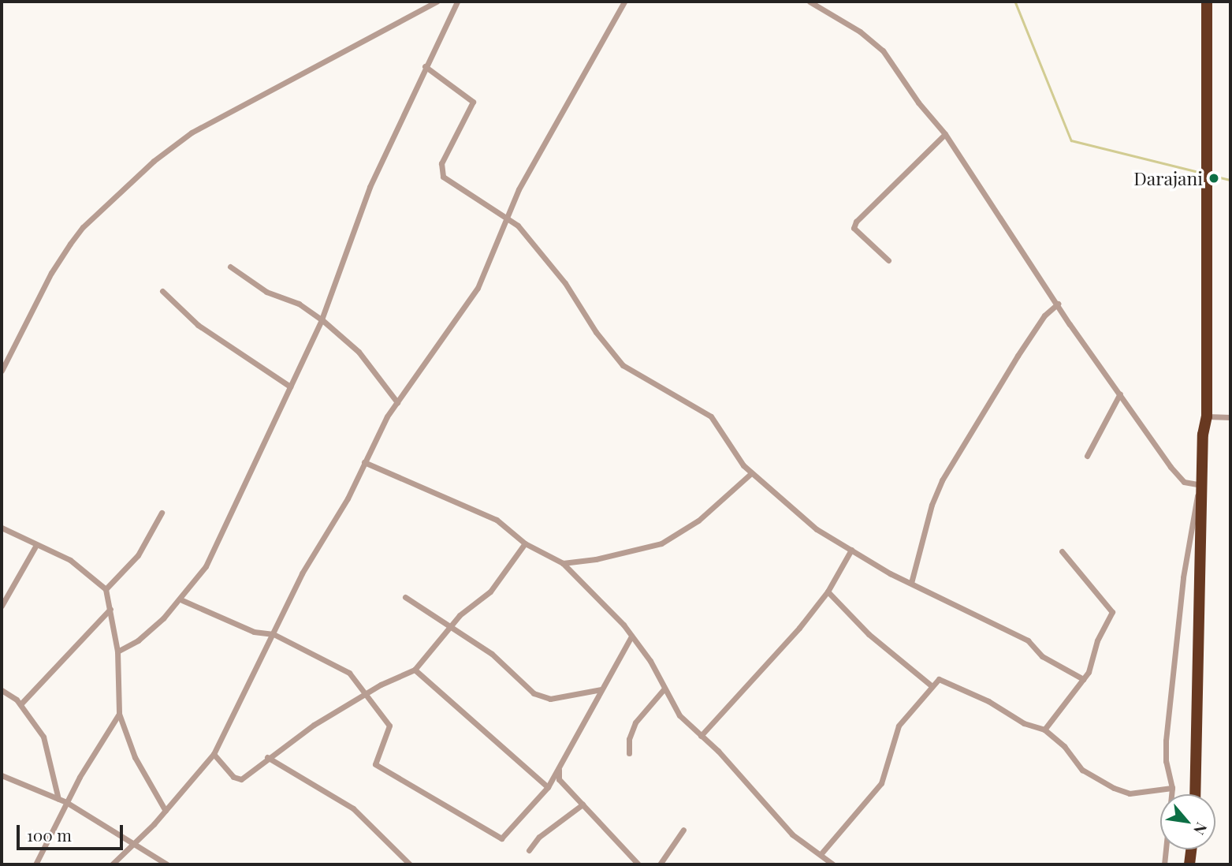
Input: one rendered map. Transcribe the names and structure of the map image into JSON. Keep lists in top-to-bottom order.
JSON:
{
  "places": ["Darajani"],
  "scale_bar": "100 m",
  "north": "bottom right"
}
